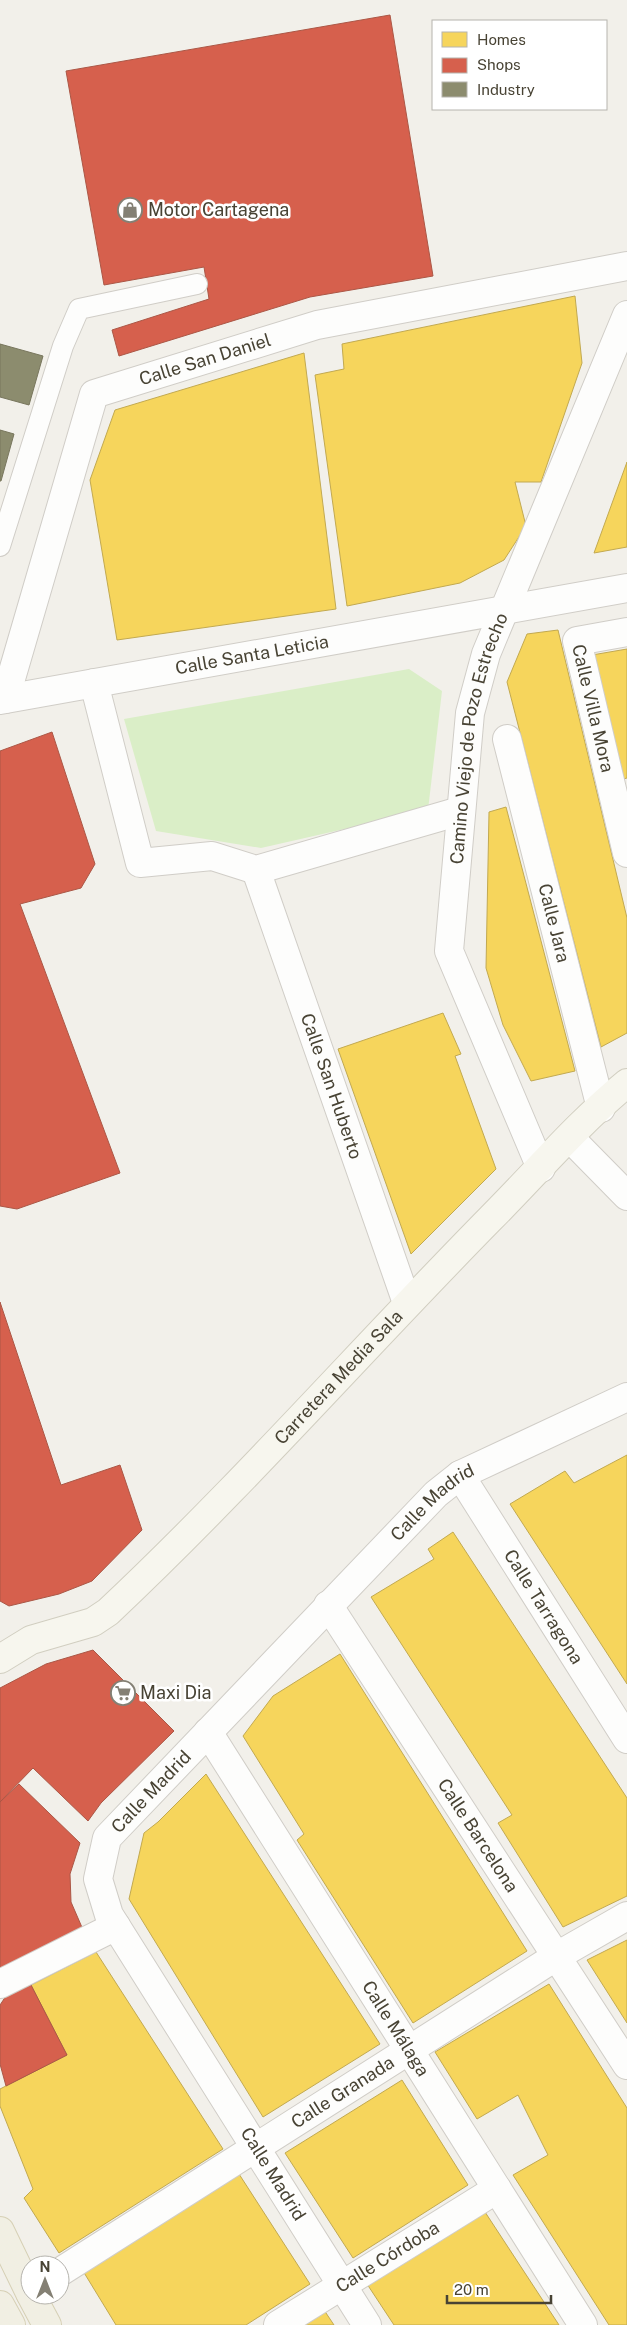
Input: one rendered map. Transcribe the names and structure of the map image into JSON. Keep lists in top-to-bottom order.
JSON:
{
  "streets": {
    "main road": ["Carretera Media Sala"],
    "street": [
      "Calle San Daniel",
      "Calle Santa Leticia",
      "Calle Villa Mora",
      "Camino Viejo de Pozo Estrecho",
      "Calle Jara",
      "Calle San Huberto",
      "Calle Madrid",
      "Calle Tarragona",
      "Calle Barcelona",
      "Calle Málaga",
      "Calle Granada",
      "Calle Córdoba"
    ]
  },
  "crossings": [
    ["Calle San Daniel", "Calle Santa Leticia"],
    ["Calle Santa Leticia", "Camino Viejo de Pozo Estrecho"],
    ["Camino Viejo de Pozo Estrecho", "Carretera Media Sala"],
    ["Calle Jara", "Carretera Media Sala"],
    ["Calle San Huberto", "Carretera Media Sala"],
    ["Calle Madrid", "Calle Tarragona"],
    ["Calle Madrid", "Calle Barcelona"],
    ["Calle Madrid", "Calle Málaga"],
    ["Calle Madrid", "Calle Granada"],
    ["Calle Madrid", "Calle Córdoba"],
    ["Calle Barcelona", "Calle Granada"],
    ["Calle Málaga", "Calle Granada"],
    ["Calle Málaga", "Calle Córdoba"]
  ],
  "places": {
    "shop": ["Motor Cartagena"],
    "supermarket": ["Maxi Dia"]
  },
  "legend": ["Homes", "Shops", "Industry"],
  "scale_bar": "20 m",
  "north": "top"
}
